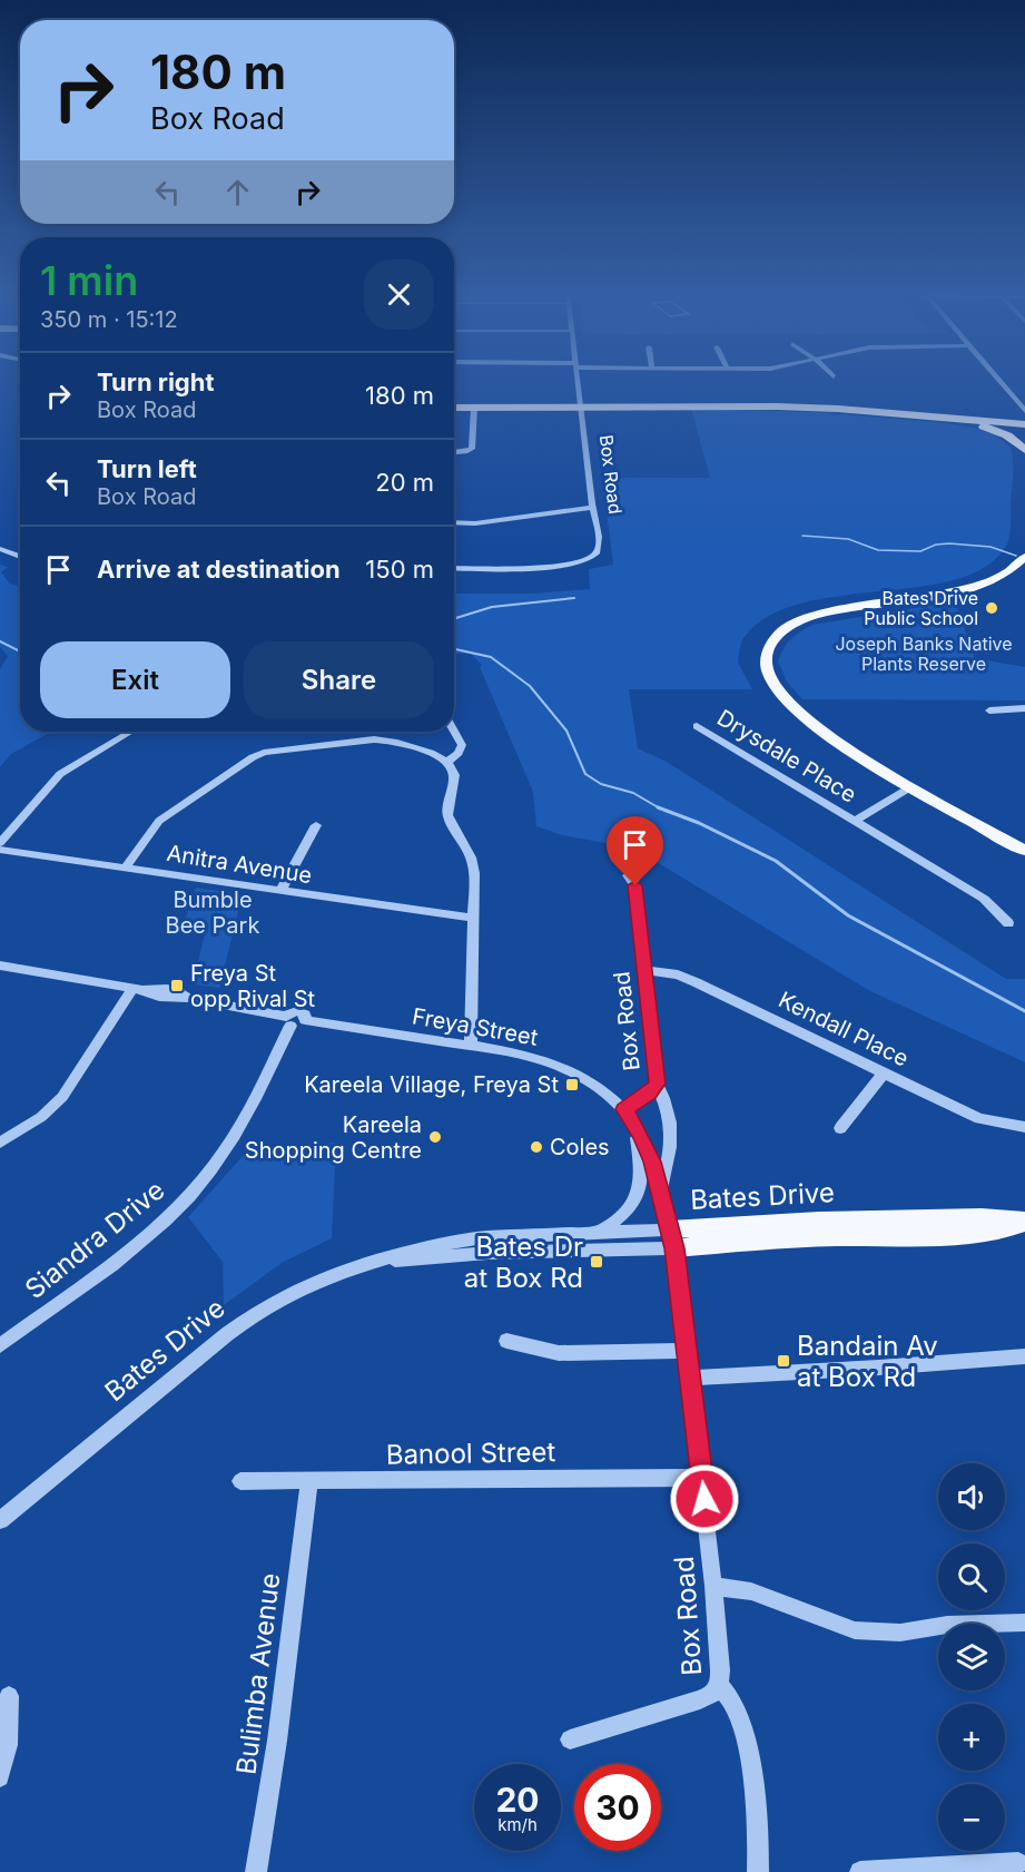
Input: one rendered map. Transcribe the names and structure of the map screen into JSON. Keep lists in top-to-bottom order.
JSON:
{
  "streets": {
    "main road": ["Bates Drive"],
    "street": [
      "Box Road",
      "Drysdale Place",
      "Anitra Avenue",
      "Freya Street",
      "Kendall Place",
      "Siandra Drive",
      "Banool Street",
      "Bulimba Avenue"
    ]
  },
  "crossings": [
    ["Box Road", "Freya Street"],
    ["Box Road", "Kendall Place"],
    ["Box Road", "Bates Drive"],
    ["Box Road", "Banool Street"],
    ["Freya Street", "Siandra Drive"],
    ["Banool Street", "Bulimba Avenue"]
  ],
  "parks": ["Joseph Banks Native Plants Reserve", "Bumble Bee Park"],
  "places": {
    "other": ["Bates Drive Public School", "Kareela Shopping Centre", "Coles"],
    "transit": [
      "Freya St opp Rival St",
      "Kareela Village, Freya St",
      "Bates Dr at Box Rd",
      "Bandain Av at Box Rd"
    ]
  },
  "page": {
    "turn": ["180 m", "Box Road"],
    "heading": ["1 min", "350 m · 15:12"],
    "list": [
      {
        "name": "Turn right",
        "note": "Box Road",
        "value": "180 m"
      },
      {
        "name": "Turn left",
        "note": "Box Road",
        "value": "20 m"
      },
      {
        "name": "Arrive at destination",
        "value": "150 m"
      }
    ],
    "buttons": ["Exit", "Share"],
    "map_buttons": ["+", "−"],
    "speed": "20 km/h",
    "limit": "30"
  }
}
